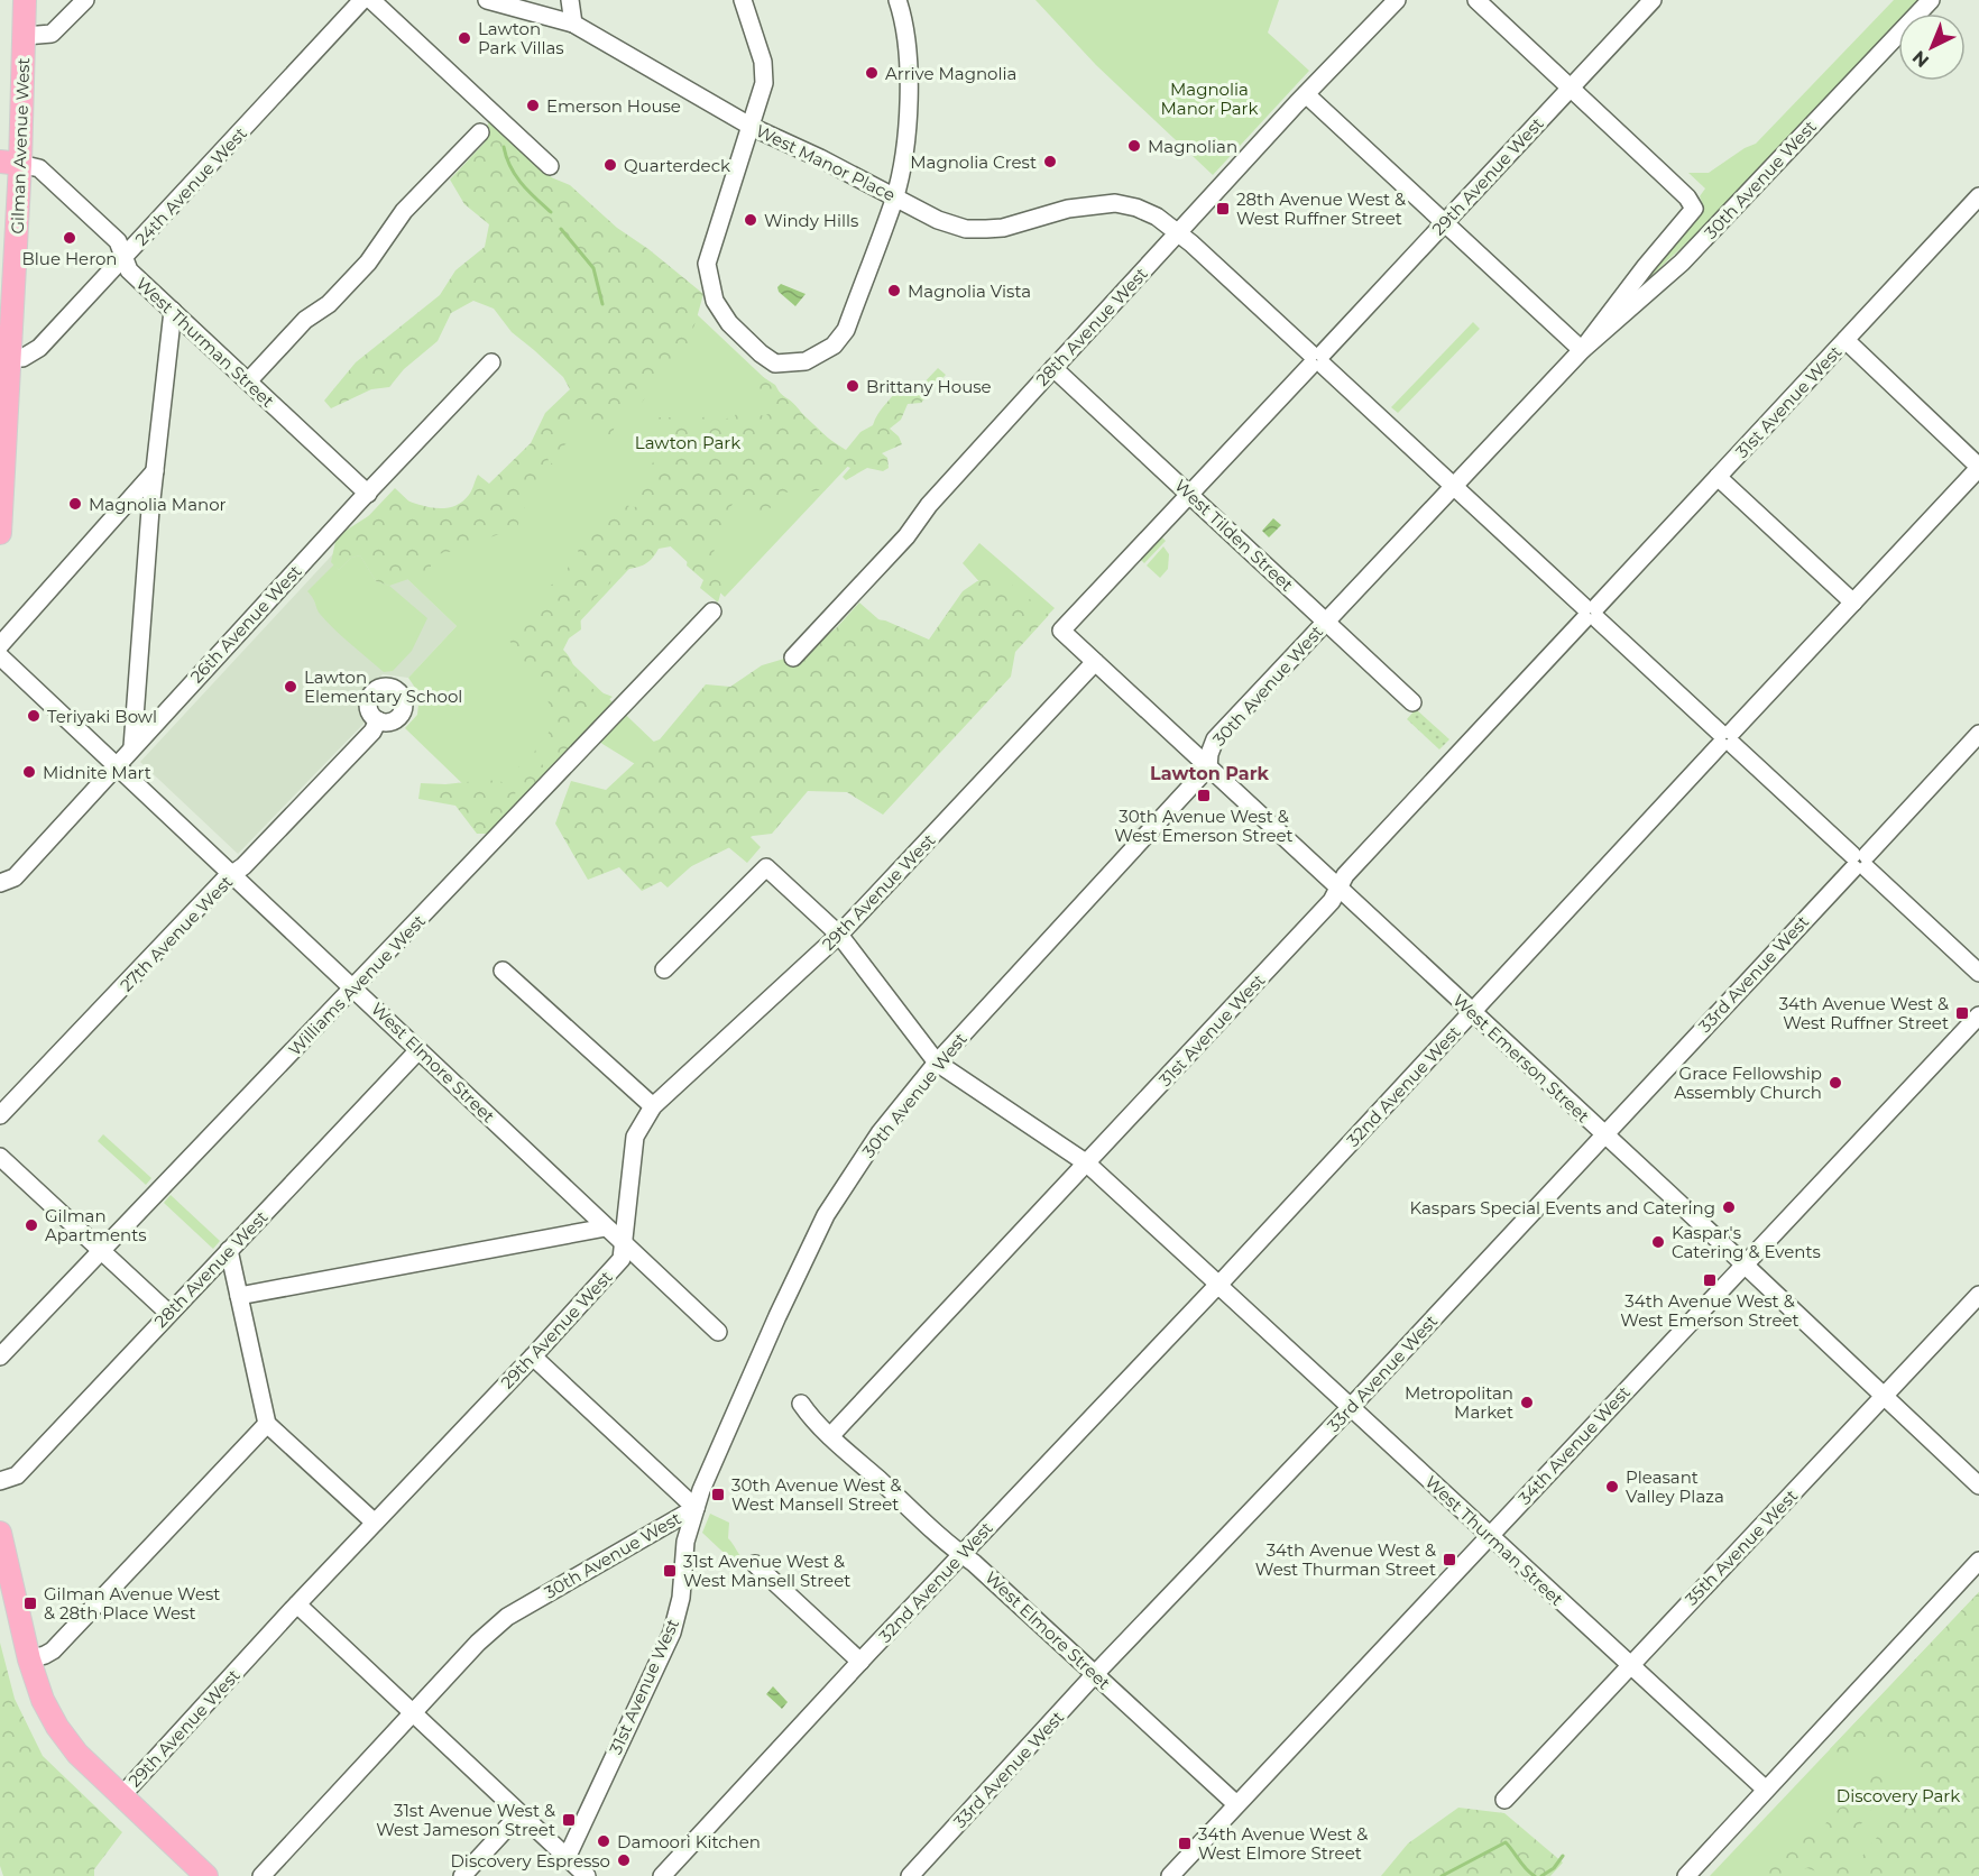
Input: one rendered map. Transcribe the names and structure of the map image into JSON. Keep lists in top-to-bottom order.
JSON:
{
  "streets": {
    "main road": ["Gilman Avenue West"],
    "street": [
      "West Manor Place",
      "29th Avenue West",
      "30th Avenue West",
      "24th Avenue West",
      "28th Avenue West",
      "West Thurman Street",
      "31st Avenue West",
      "West Tilden Street",
      "26th Avenue West",
      "27th Avenue West",
      "33rd Avenue West",
      "Williams Avenue West",
      "West Emerson Street",
      "West Elmore Street",
      "32nd Avenue West",
      "34th Avenue West",
      "35th Avenue West"
    ]
  },
  "crossings": [
    ["Gilman Avenue West", "24th Avenue West"],
    ["Gilman Avenue West", "West Thurman Street"],
    ["West Manor Place", "29th Avenue West"],
    ["West Manor Place", "30th Avenue West"],
    ["West Manor Place", "28th Avenue West"],
    ["West Manor Place", "31st Avenue West"],
    ["West Manor Place", "33rd Avenue West"],
    ["West Manor Place", "32nd Avenue West"],
    ["29th Avenue West", "30th Avenue West"],
    ["29th Avenue West", "West Thurman Street"],
    ["29th Avenue West", "West Tilden Street"],
    ["29th Avenue West", "West Emerson Street"],
    ["29th Avenue West", "West Elmore Street"],
    ["30th Avenue West", "West Thurman Street"],
    ["30th Avenue West", "31st Avenue West"],
    ["30th Avenue West", "West Tilden Street"],
    ["30th Avenue West", "West Emerson Street"],
    ["24th Avenue West", "West Thurman Street"],
    ["28th Avenue West", "West Tilden Street"],
    ["28th Avenue West", "West Elmore Street"],
    ["West Thurman Street", "31st Avenue West"],
    ["West Thurman Street", "26th Avenue West"],
    ["West Thurman Street", "33rd Avenue West"],
    ["West Thurman Street", "32nd Avenue West"],
    ["West Thurman Street", "34th Avenue West"],
    ["West Thurman Street", "35th Avenue West"],
    ["31st Avenue West", "West Emerson Street"],
    ["31st Avenue West", "West Elmore Street"],
    ["26th Avenue West", "West Elmore Street"],
    ["27th Avenue West", "West Elmore Street"],
    ["33rd Avenue West", "West Emerson Street"],
    ["33rd Avenue West", "West Elmore Street"],
    ["Williams Avenue West", "West Elmore Street"],
    ["West Emerson Street", "32nd Avenue West"],
    ["West Emerson Street", "34th Avenue West"],
    ["West Emerson Street", "35th Avenue West"],
    ["West Elmore Street", "32nd Avenue West"],
    ["West Elmore Street", "34th Avenue West"]
  ],
  "districts": ["Lawton Park"],
  "parks": ["Magnolia Manor Park", "Lawton Park", "Discovery Park"],
  "places": {
    "other": [
      "Lawton Park Villas",
      "Arrive Magnolia",
      "Emerson House",
      "Magnolian",
      "Magnolia Crest",
      "Quarterdeck",
      "Windy Hills",
      "Blue Heron",
      "Magnolia Vista",
      "Brittany House",
      "Magnolia Manor",
      "Lawton Elementary School",
      "Teriyaki Bowl",
      "Midnite Mart",
      "Grace Fellowship Assembly Church",
      "Kaspars Special Events and Catering",
      "Gilman Apartments",
      "Kaspar's Catering & Events",
      "Metropolitan Market",
      "Pleasant Valley Plaza",
      "Damoori Kitchen",
      "Discovery Espresso"
    ],
    "transit": [
      "28th Avenue West & West Ruffner Street",
      "30th Avenue West & West Emerson Street",
      "34th Avenue West & West Ruffner Street",
      "34th Avenue West & West Emerson Street",
      "30th Avenue West & West Mansell Street",
      "34th Avenue West & West Thurman Street",
      "31st Avenue West & West Mansell Street",
      "Gilman Avenue West & 28th Place West",
      "31st Avenue West & West Jameson Street",
      "34th Avenue West & West Elmore Street"
    ]
  },
  "north": "bottom left"
}
